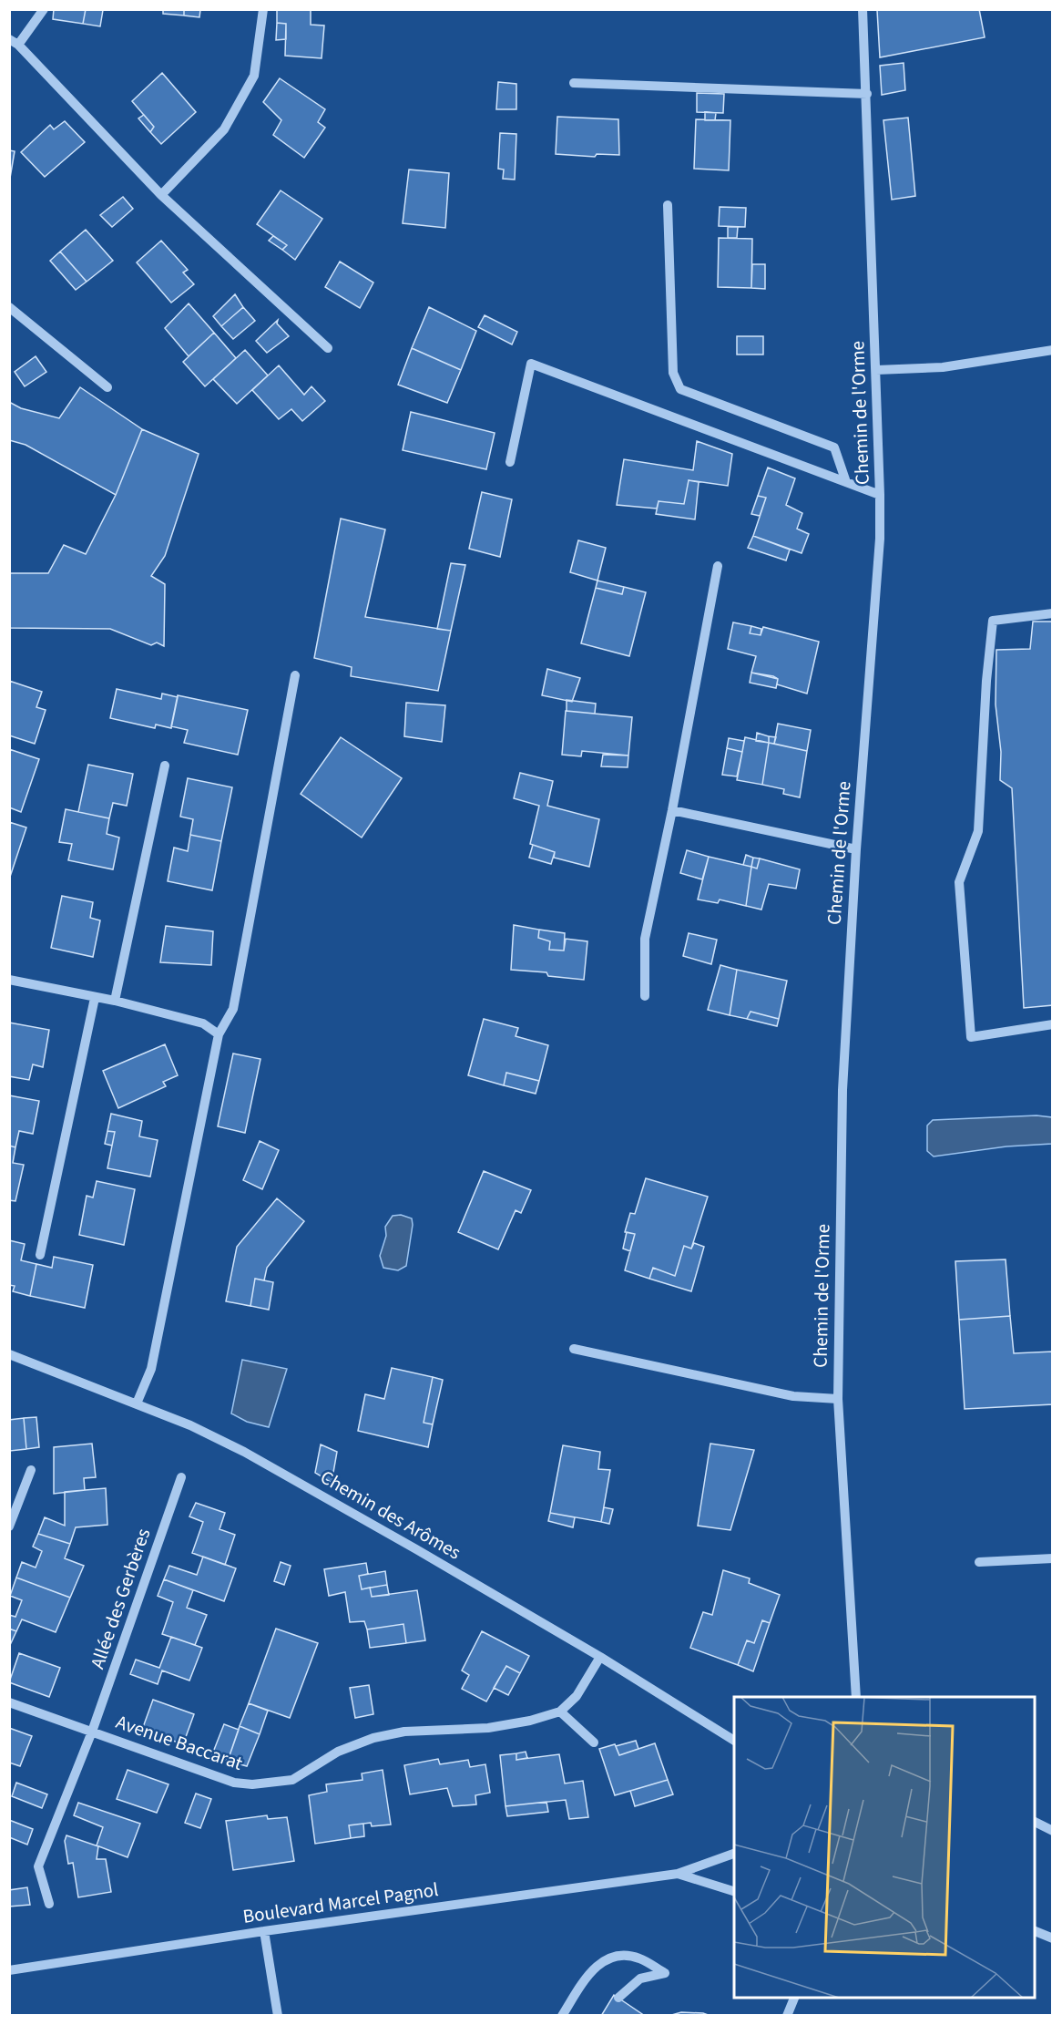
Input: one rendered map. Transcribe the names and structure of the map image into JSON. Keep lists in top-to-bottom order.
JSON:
{
  "streets": {
    "street": [
      "Chemin de l'Orme",
      "Chemin des Arômes",
      "Allée des Gerbères",
      "Avenue Baccarat",
      "Boulevard Marcel Pagnol"
    ]
  },
  "crossings": [
    ["Chemin des Arômes", "Avenue Baccarat"],
    ["Allée des Gerbères", "Avenue Baccarat"]
  ]
}
